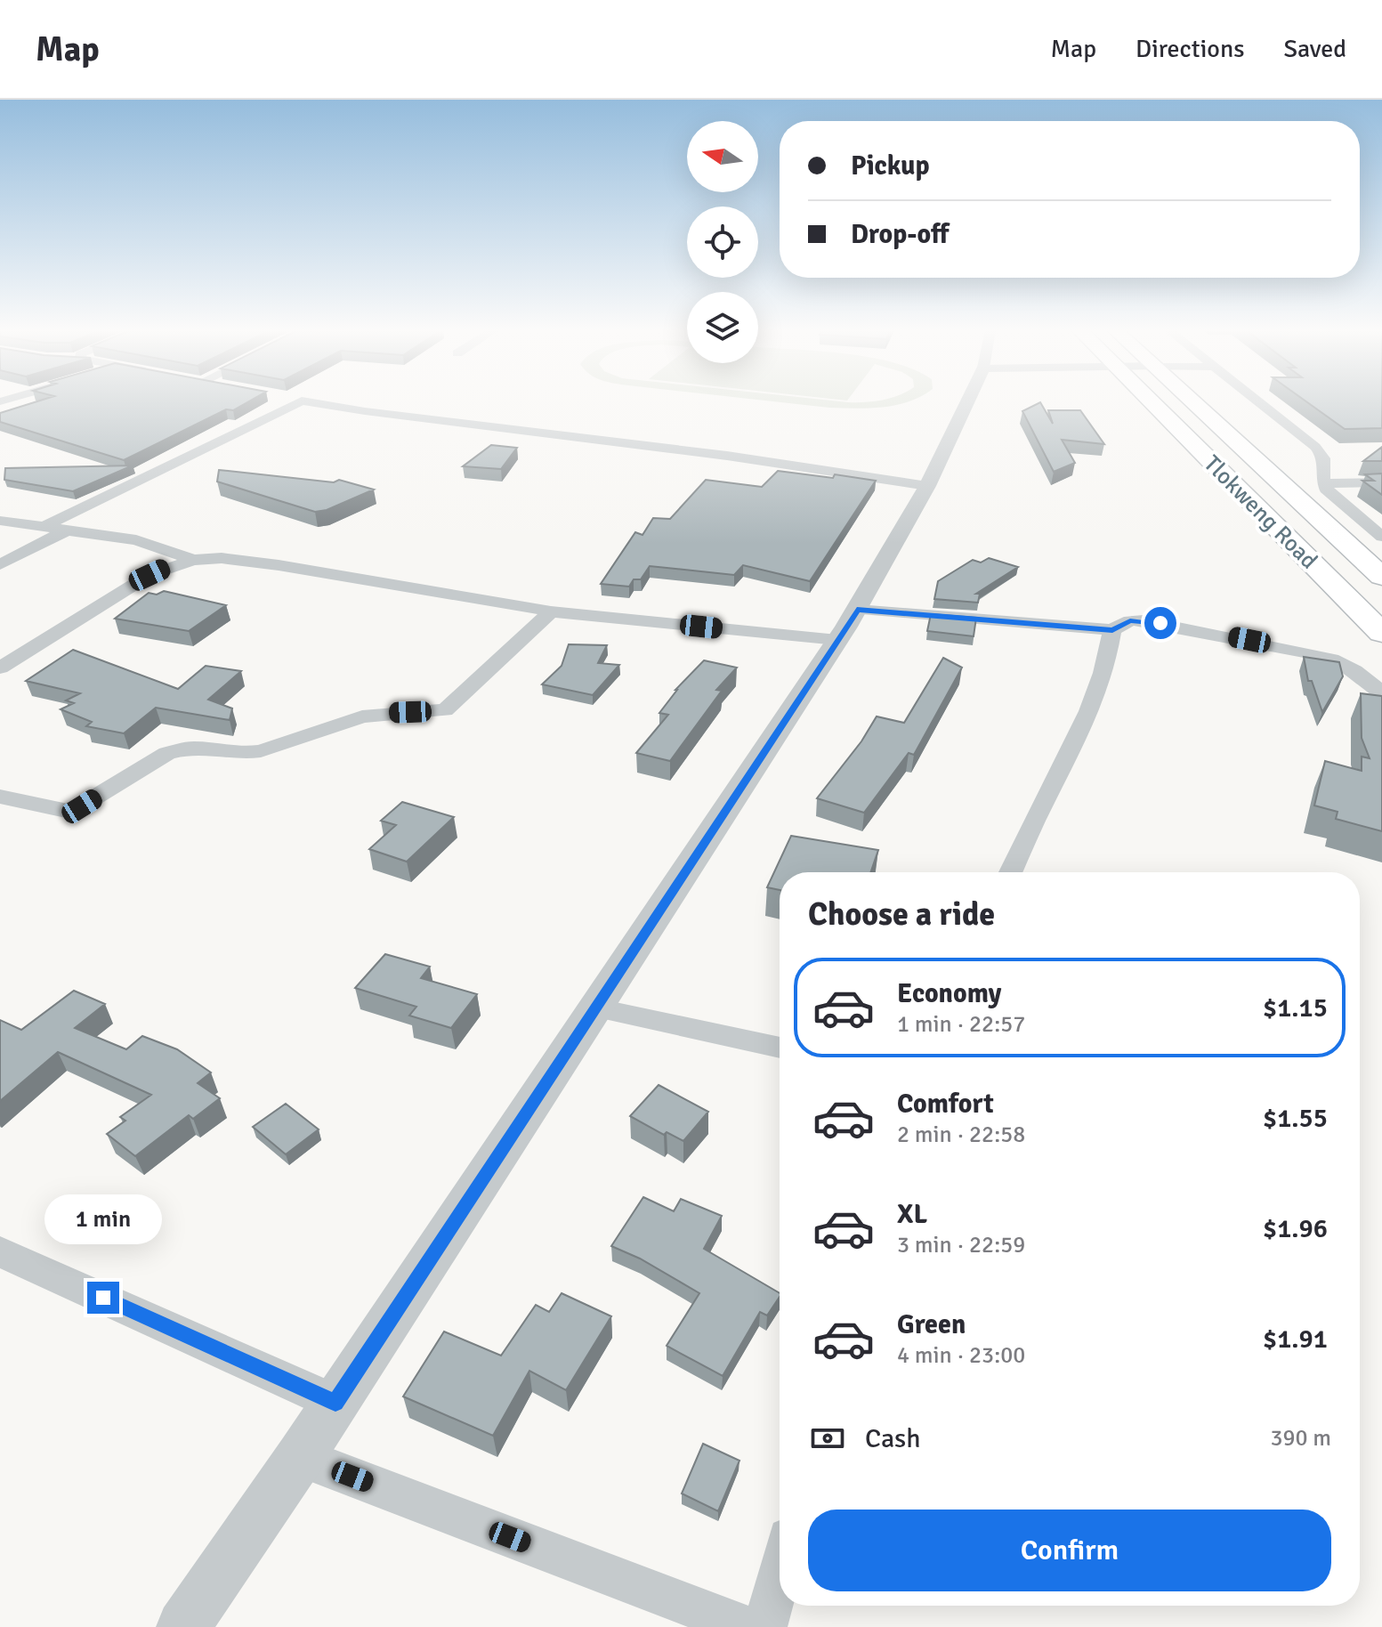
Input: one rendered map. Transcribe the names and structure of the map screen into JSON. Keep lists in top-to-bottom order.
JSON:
{
  "streets": {
    "main road": ["Tlokweng Road"]
  },
  "north": "left",
  "page": {
    "header": "Map",
    "nav": ["Map", "Directions", "Saved"],
    "banner": ["Pickup", "Drop-off"],
    "heading": "Choose a ride",
    "list": [
      {
        "name": "Economy",
        "note": "1 min · 22:57",
        "value": "$1.15"
      },
      {
        "name": "Comfort",
        "note": "2 min · 22:58",
        "value": "$1.55"
      },
      {
        "name": "XL",
        "note": "3 min · 22:59",
        "value": "$1.96"
      },
      {
        "name": "Green",
        "note": "4 min · 23:00",
        "value": "$1.91"
      }
    ],
    "bubble": "1 min",
    "pay": ["Cash", "390 m"],
    "buttons": "Confirm"
  }
}
